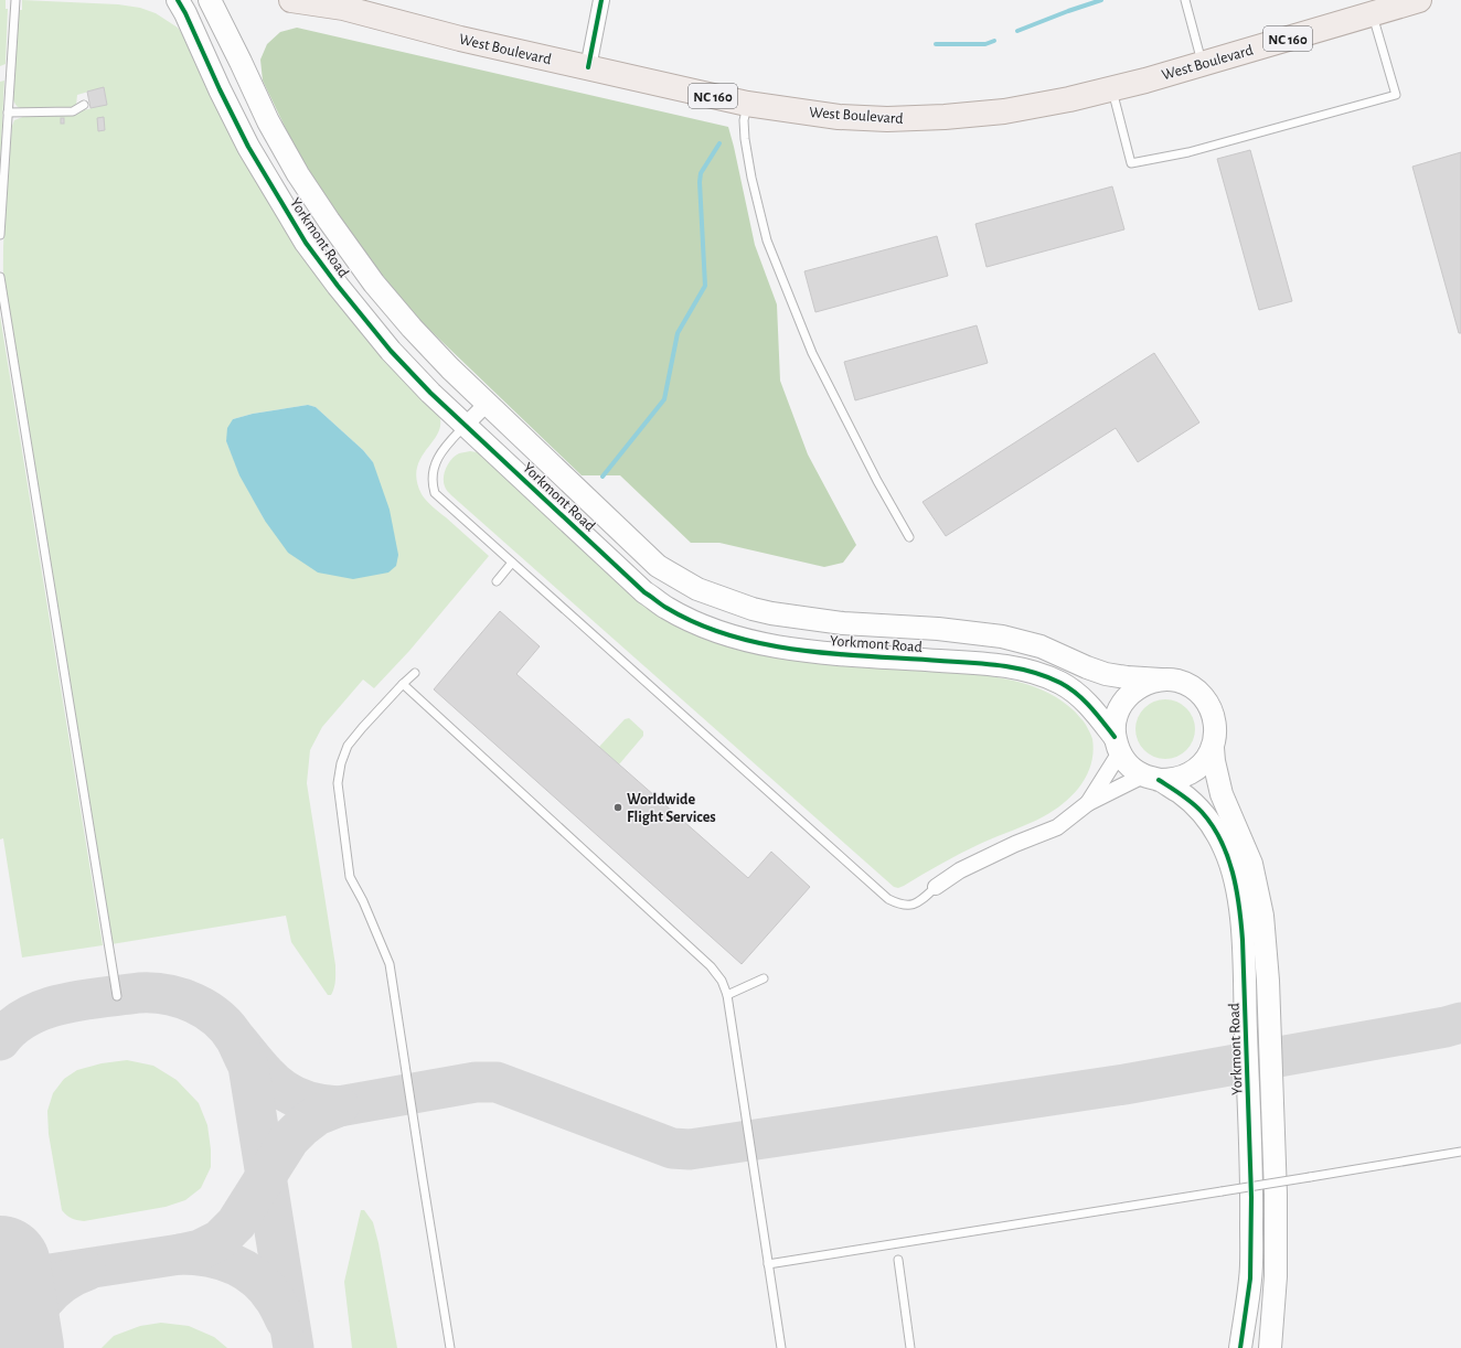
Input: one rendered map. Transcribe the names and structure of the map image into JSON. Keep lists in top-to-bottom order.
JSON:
{
  "streets": {
    "main road": ["NC 160", "West Boulevard"],
    "street": ["Yorkmont Road"]
  },
  "places": ["Worldwide Flight Services"]
}
